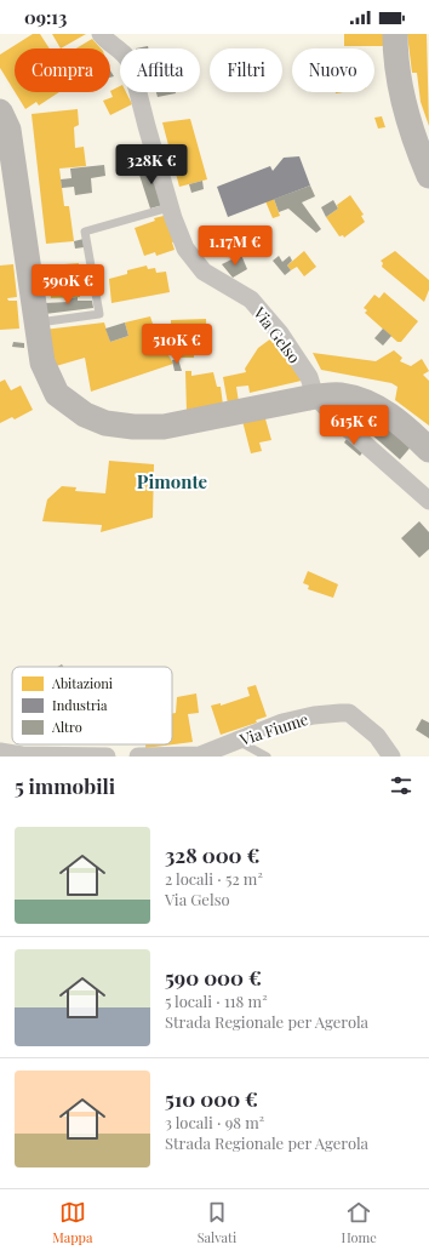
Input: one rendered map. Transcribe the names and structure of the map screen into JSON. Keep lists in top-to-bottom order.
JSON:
{
  "streets": {
    "street": ["Via Gelso", "Via Fiume"]
  },
  "districts": ["Pimonte"],
  "legend": ["Abitazioni", "Industria", "Altro"],
  "page": {
    "status": "09:13",
    "chip": [
      "Compra",
      "Affitta",
      "Filtri",
      "Nuovo"
    ],
    "price": [
      "328K €",
      "1.17M €",
      "590K €",
      "510K €",
      "615K €"
    ],
    "heading": "5 immobili",
    "list": [
      {
        "name": "328 000 €",
        "note": "2 locali · 52 m² · Via Gelso"
      },
      {
        "name": "590 000 €",
        "note": "5 locali · 118 m² · Strada Regionale per Agerola"
      },
      {
        "name": "510 000 €",
        "note": "3 locali · 98 m² · Strada Regionale per Agerola"
      }
    ],
    "tabs": ["Mappa", "Salvati", "Home"]
  }
}
